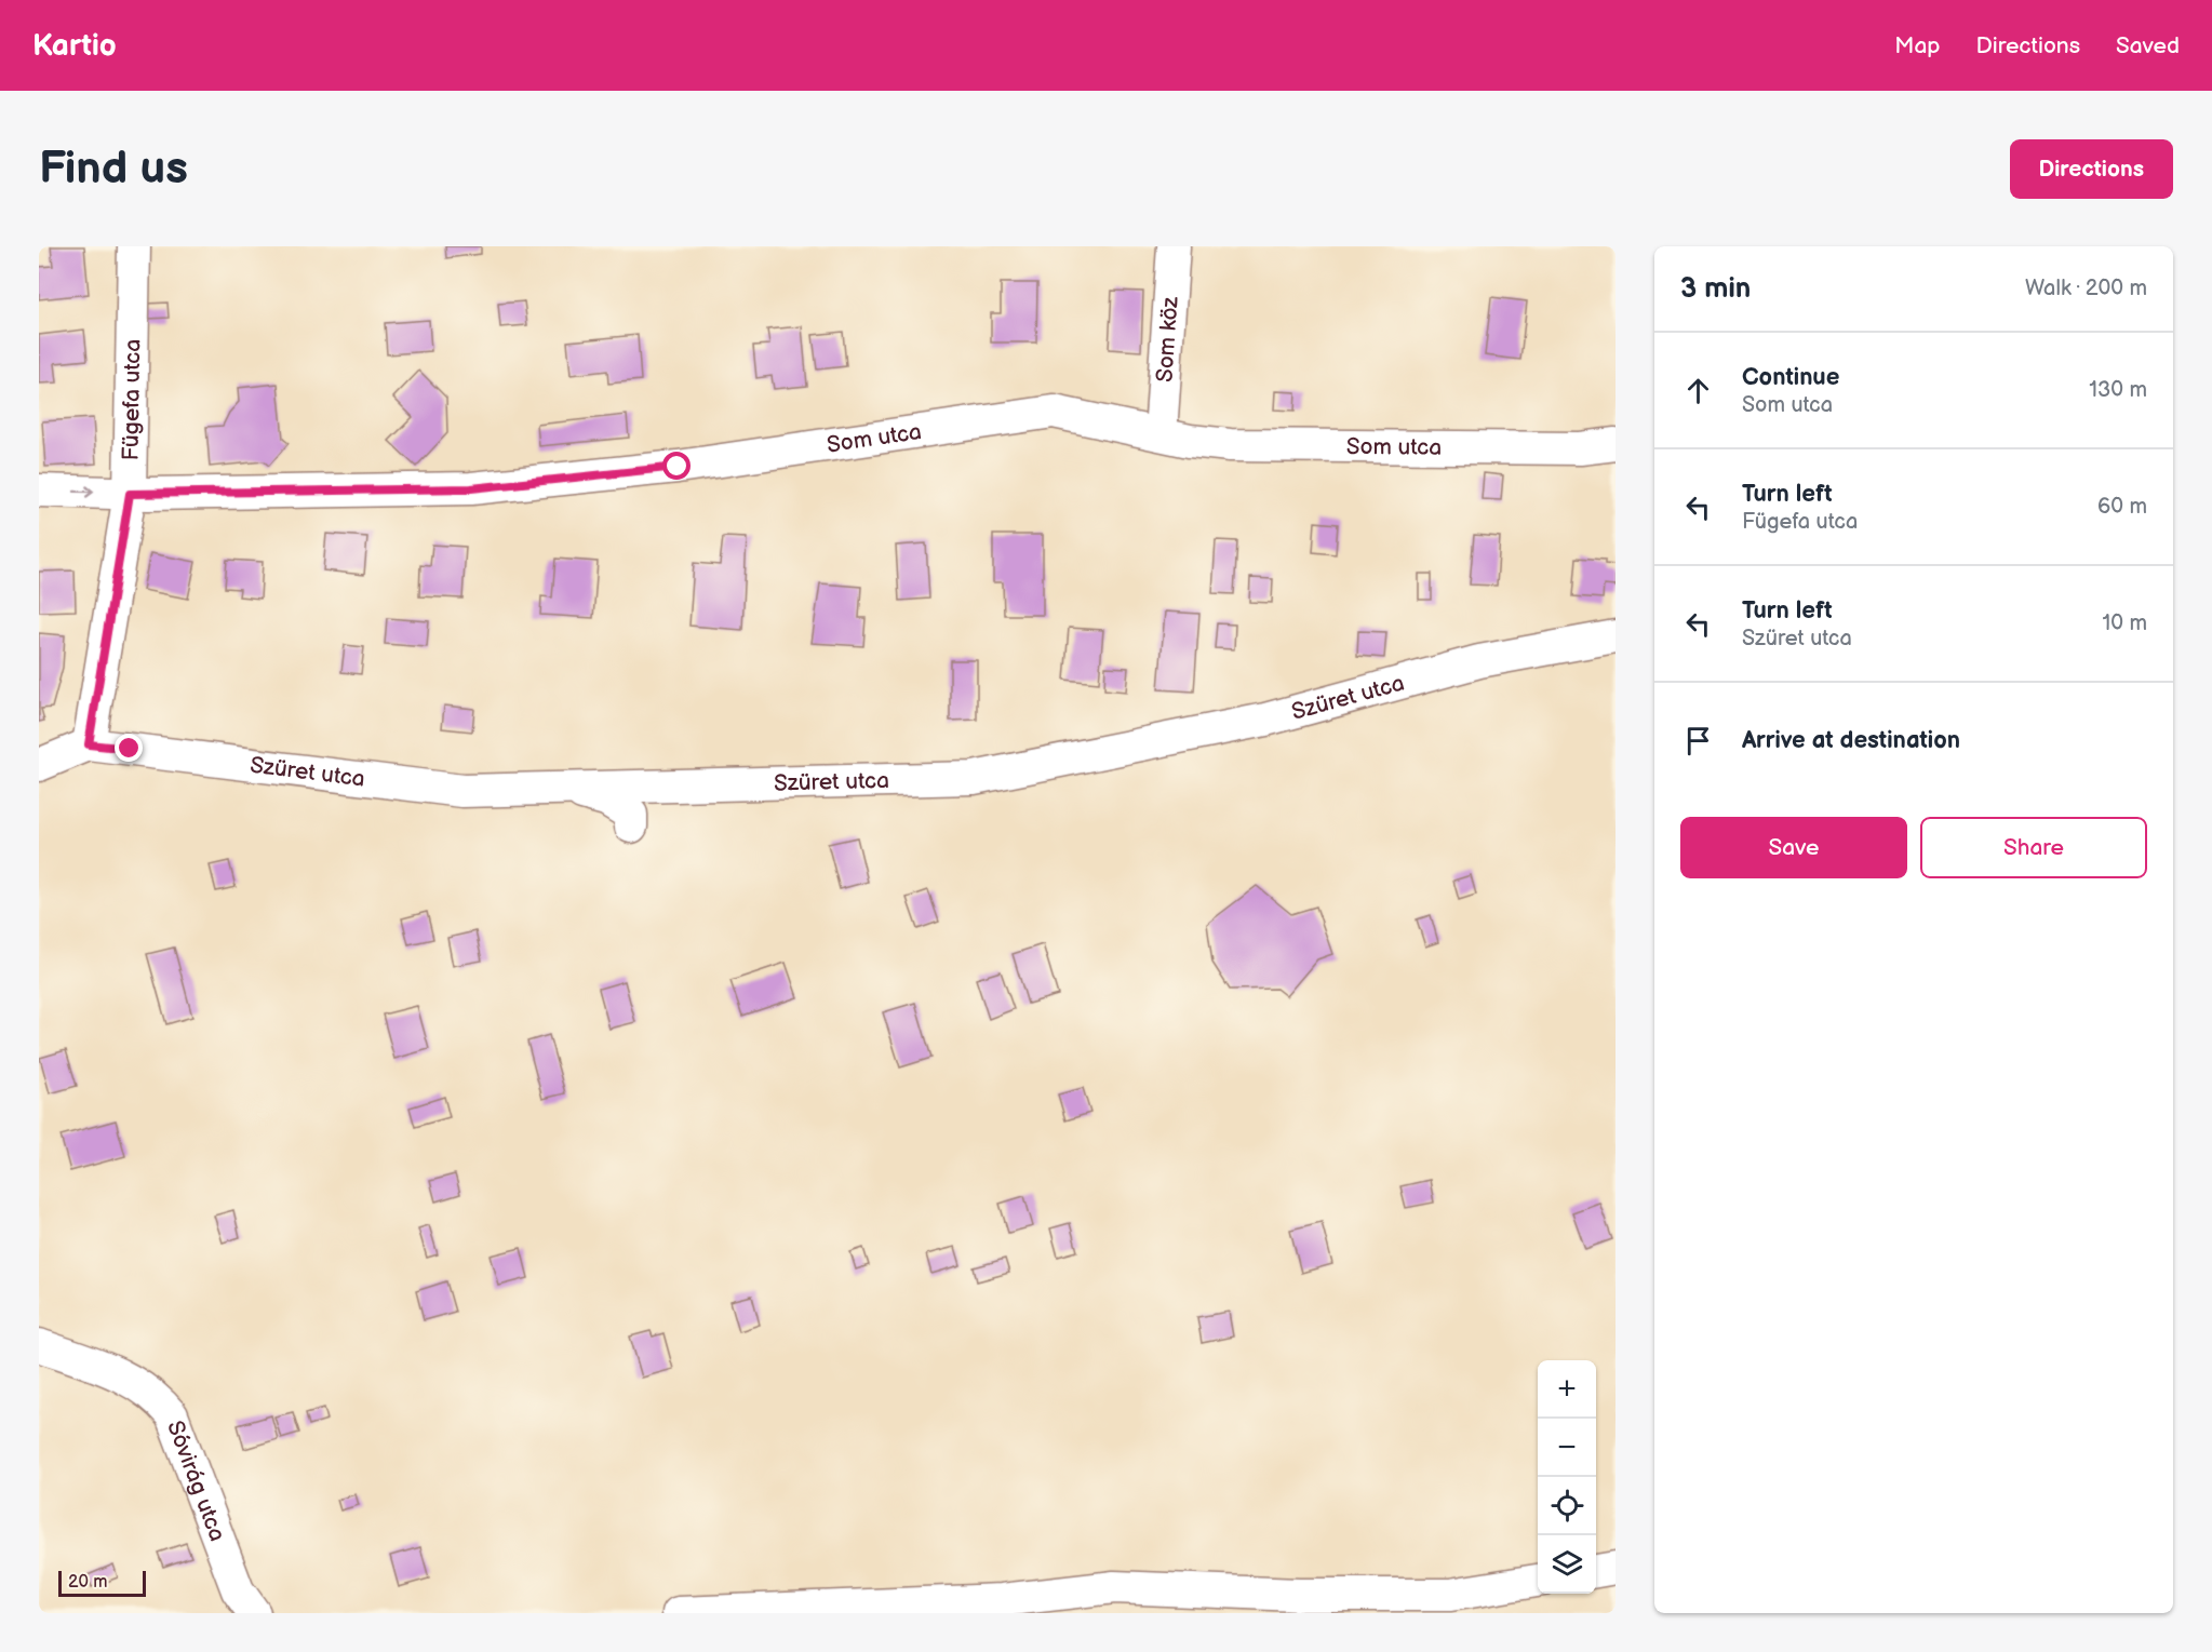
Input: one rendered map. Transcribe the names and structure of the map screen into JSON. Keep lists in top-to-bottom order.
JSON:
{
  "streets": {
    "street": [
      "Som köz",
      "Fügefa utca",
      "Som utca",
      "Szüret utca",
      "Sóvirág utca"
    ]
  },
  "crossings": [
    ["Som köz", "Som utca"],
    ["Fügefa utca", "Som utca"],
    ["Fügefa utca", "Szüret utca"]
  ],
  "scale_bar": "20 m",
  "page": {
    "header": "Kartio",
    "nav": ["Map", "Directions", "Saved"],
    "buttons": [
      "Directions",
      ["Save", "Share"]
    ],
    "title": "Find us",
    "heading": ["3 min", "Walk · 200 m"],
    "list": [
      ["Continue", "Som utca", "130 m"],
      ["Turn left", "Fügefa utca", "60 m"],
      ["Turn left", "Szüret utca", "10 m"],
      "Arrive at destination"
    ],
    "map_buttons": ["+", "−"],
    "scale": "20 m"
  }
}
